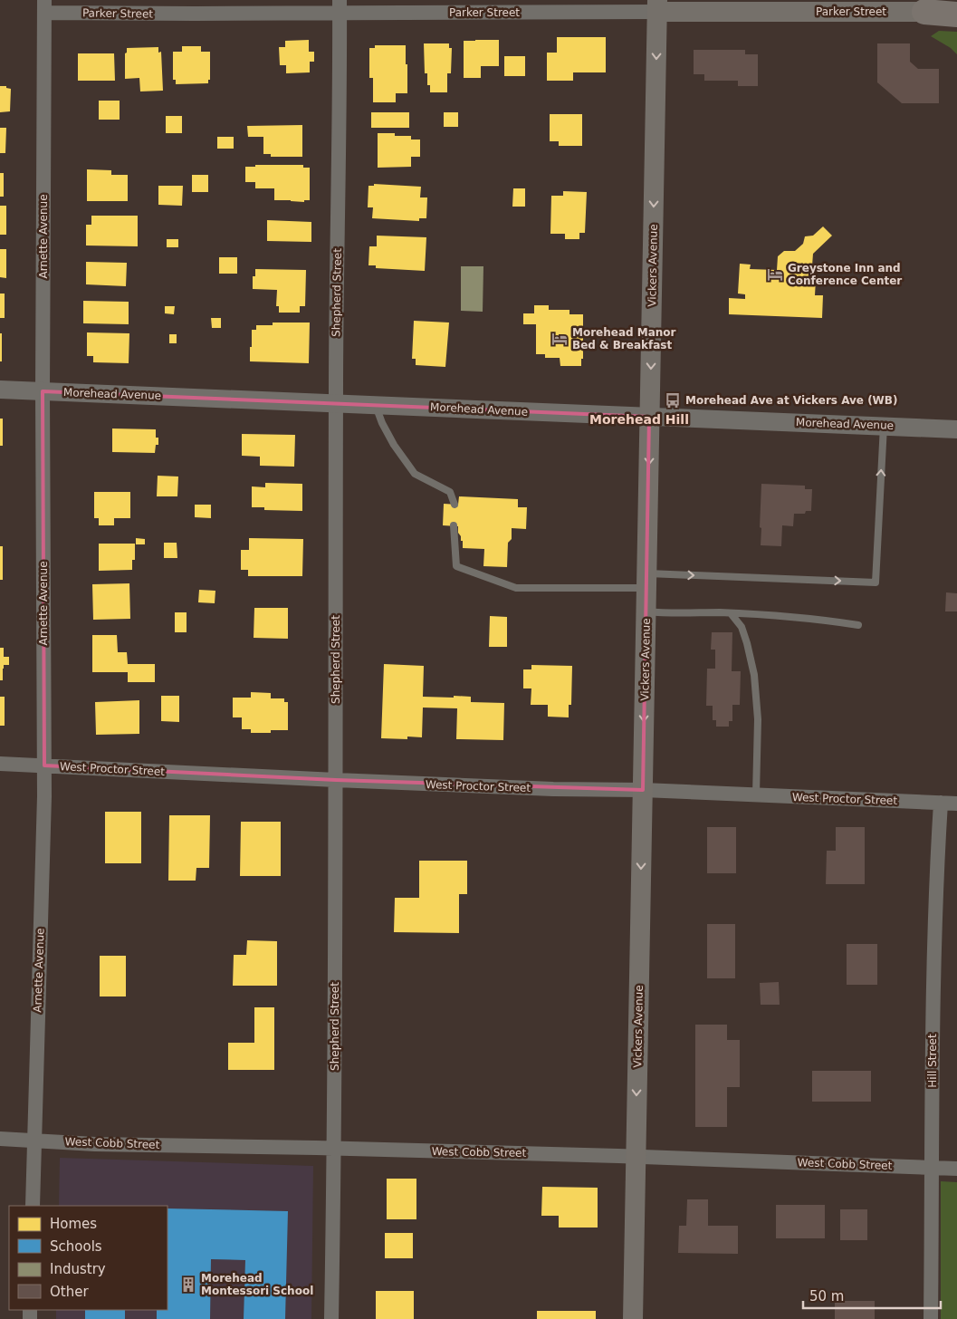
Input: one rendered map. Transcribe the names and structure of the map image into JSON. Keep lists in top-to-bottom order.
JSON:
{
  "streets": {
    "main road": ["Parker Street", "Vickers Avenue"],
    "street": [
      "Arnette Avenue",
      "Shepherd Street",
      "Morehead Avenue",
      "West Proctor Street",
      "Hill Street",
      "West Cobb Street"
    ]
  },
  "crossings": [
    ["Parker Street", "Arnette Avenue"],
    ["Parker Street", "Vickers Avenue"],
    ["Parker Street", "Shepherd Street"],
    ["Arnette Avenue", "Morehead Avenue"],
    ["Arnette Avenue", "West Proctor Street"],
    ["Arnette Avenue", "West Cobb Street"],
    ["Vickers Avenue", "Morehead Avenue"],
    ["Vickers Avenue", "West Proctor Street"],
    ["Vickers Avenue", "West Cobb Street"],
    ["Shepherd Street", "Morehead Avenue"],
    ["Shepherd Street", "West Proctor Street"],
    ["Shepherd Street", "West Cobb Street"],
    ["West Proctor Street", "Hill Street"],
    ["Hill Street", "West Cobb Street"]
  ],
  "one_way": ["Vickers Avenue"],
  "districts": ["Morehead Hill"],
  "places": {
    "hotel": ["Greystone Inn and Conference Center", "Morehead Manor Bed & Breakfast"],
    "bus stop": ["Morehead Ave at Vickers Ave (WB)"],
    "building": ["Morehead Montessori School"]
  },
  "legend": [
    "Homes",
    "Schools",
    "Industry",
    "Other"
  ],
  "scale_bar": "50 m"
}
